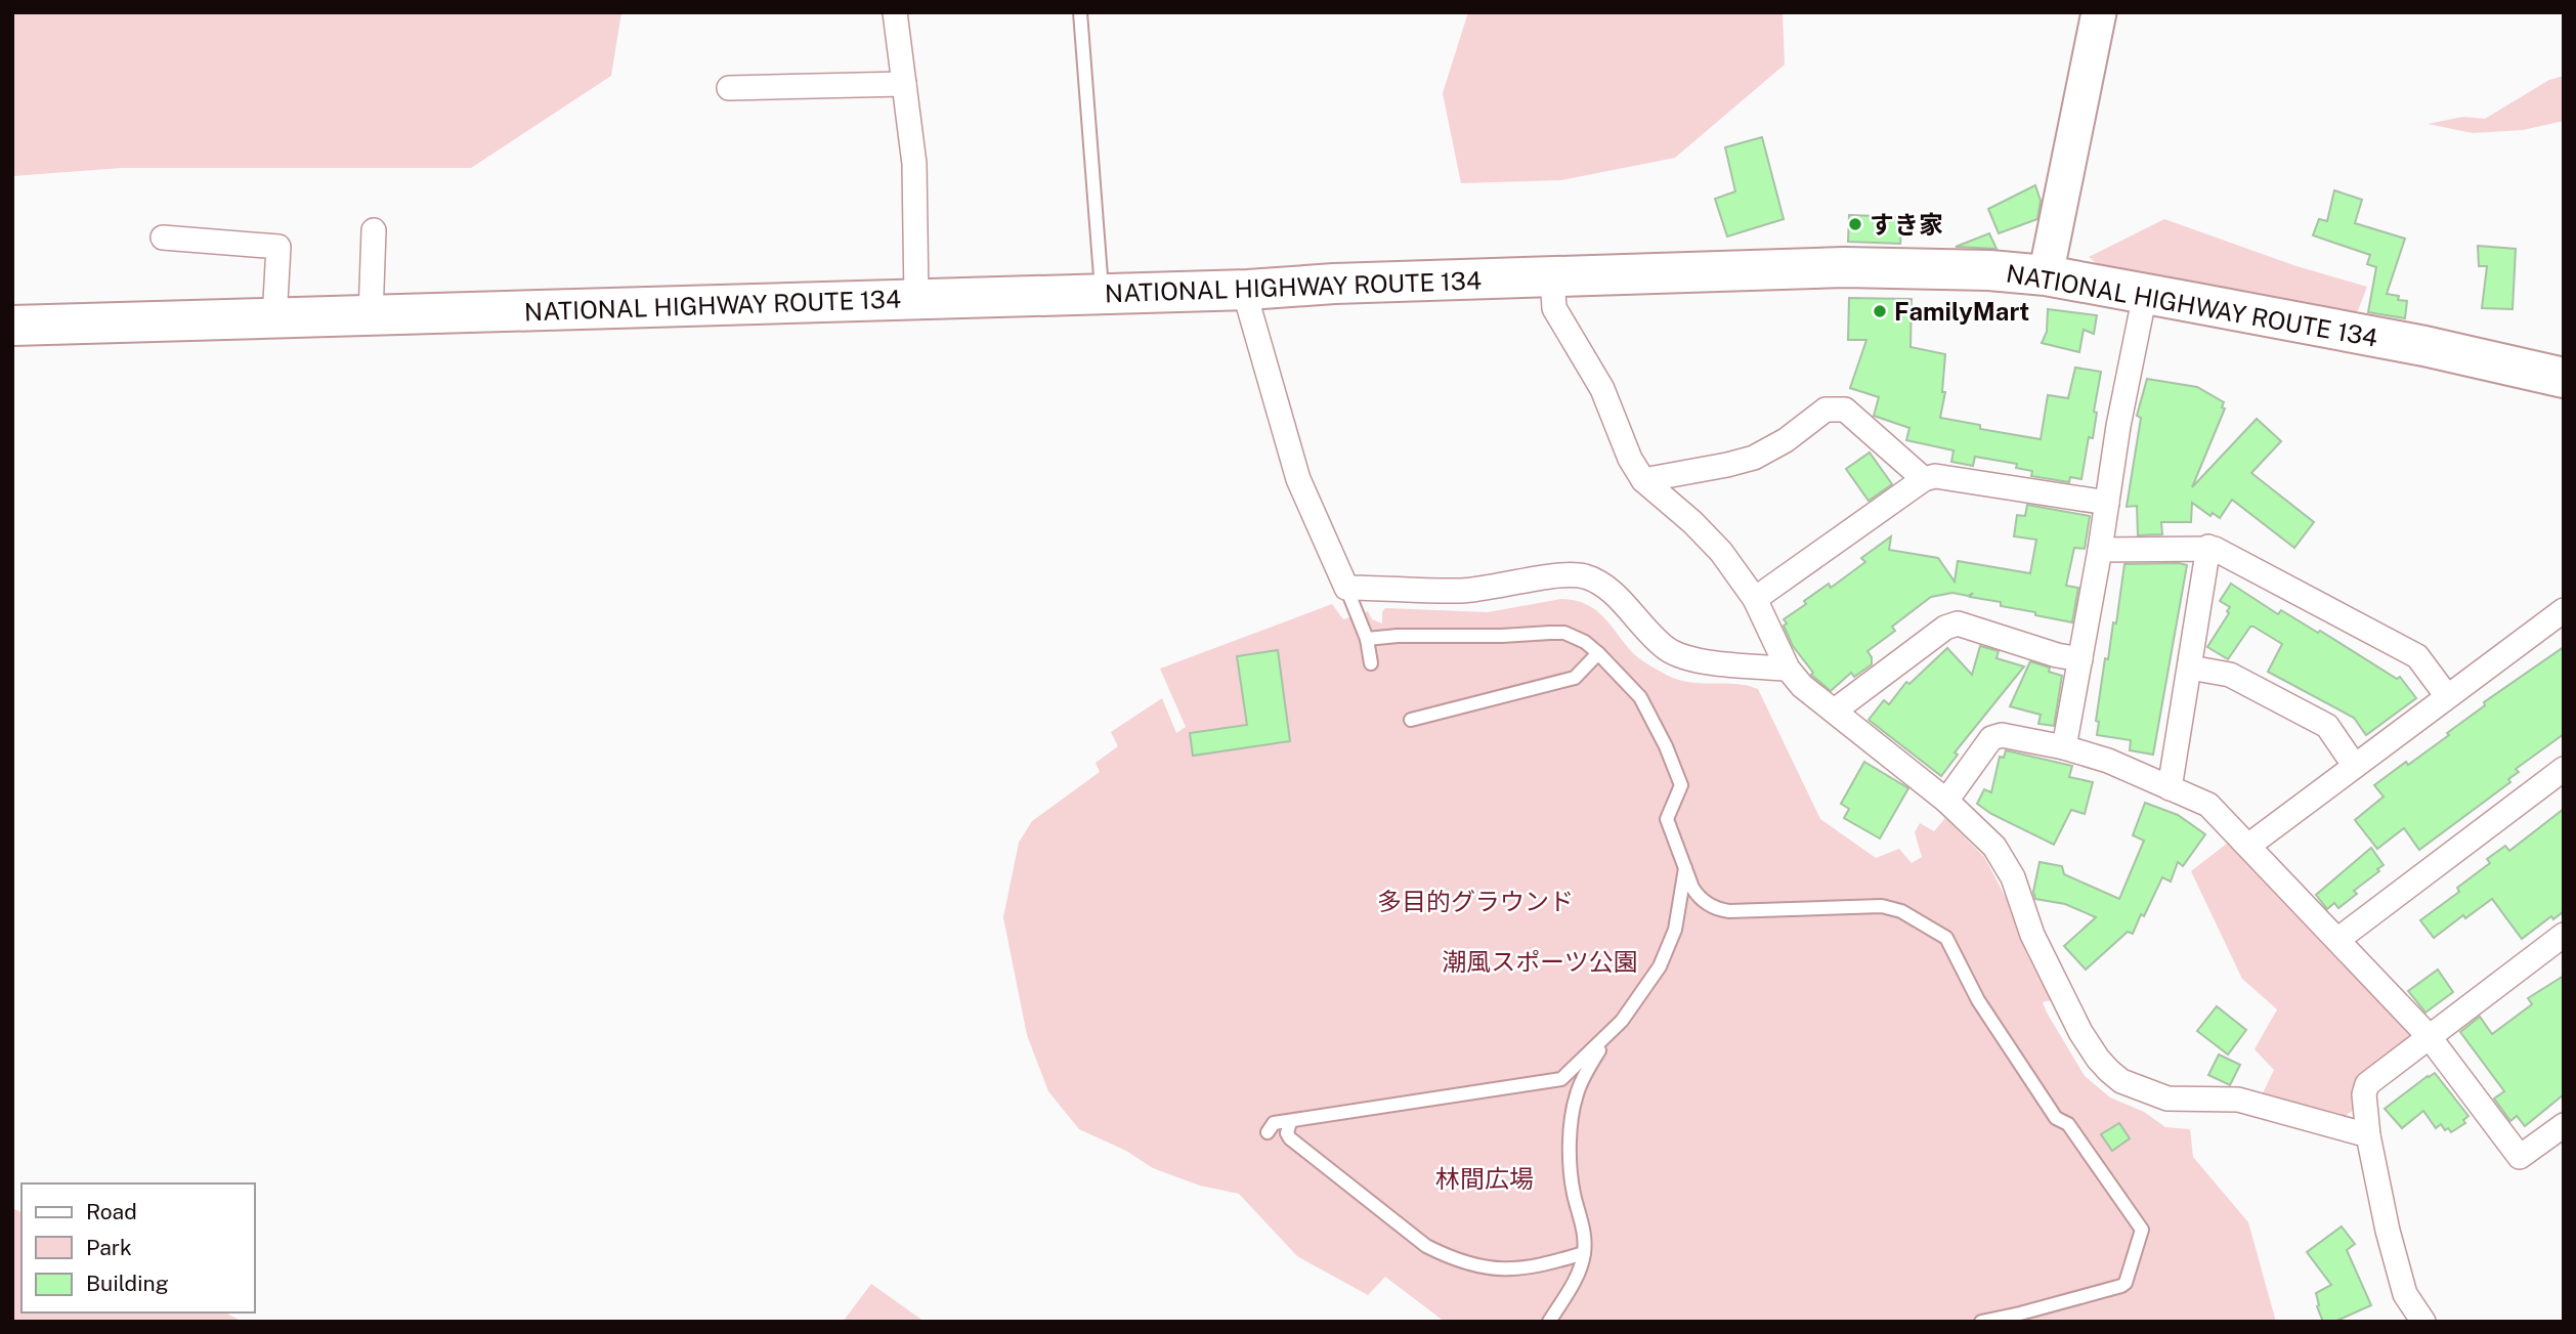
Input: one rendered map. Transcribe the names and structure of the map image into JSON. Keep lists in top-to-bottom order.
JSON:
{
  "streets": {
    "highway": ["NATIONAL HIGHWAY ROUTE 134"]
  },
  "parks": ["多目的グラウンド", "潮風スポーツ公園", "林間広場"],
  "places": ["すき家", "FamilyMart"],
  "legend": ["Road", "Park", "Building"]
}
